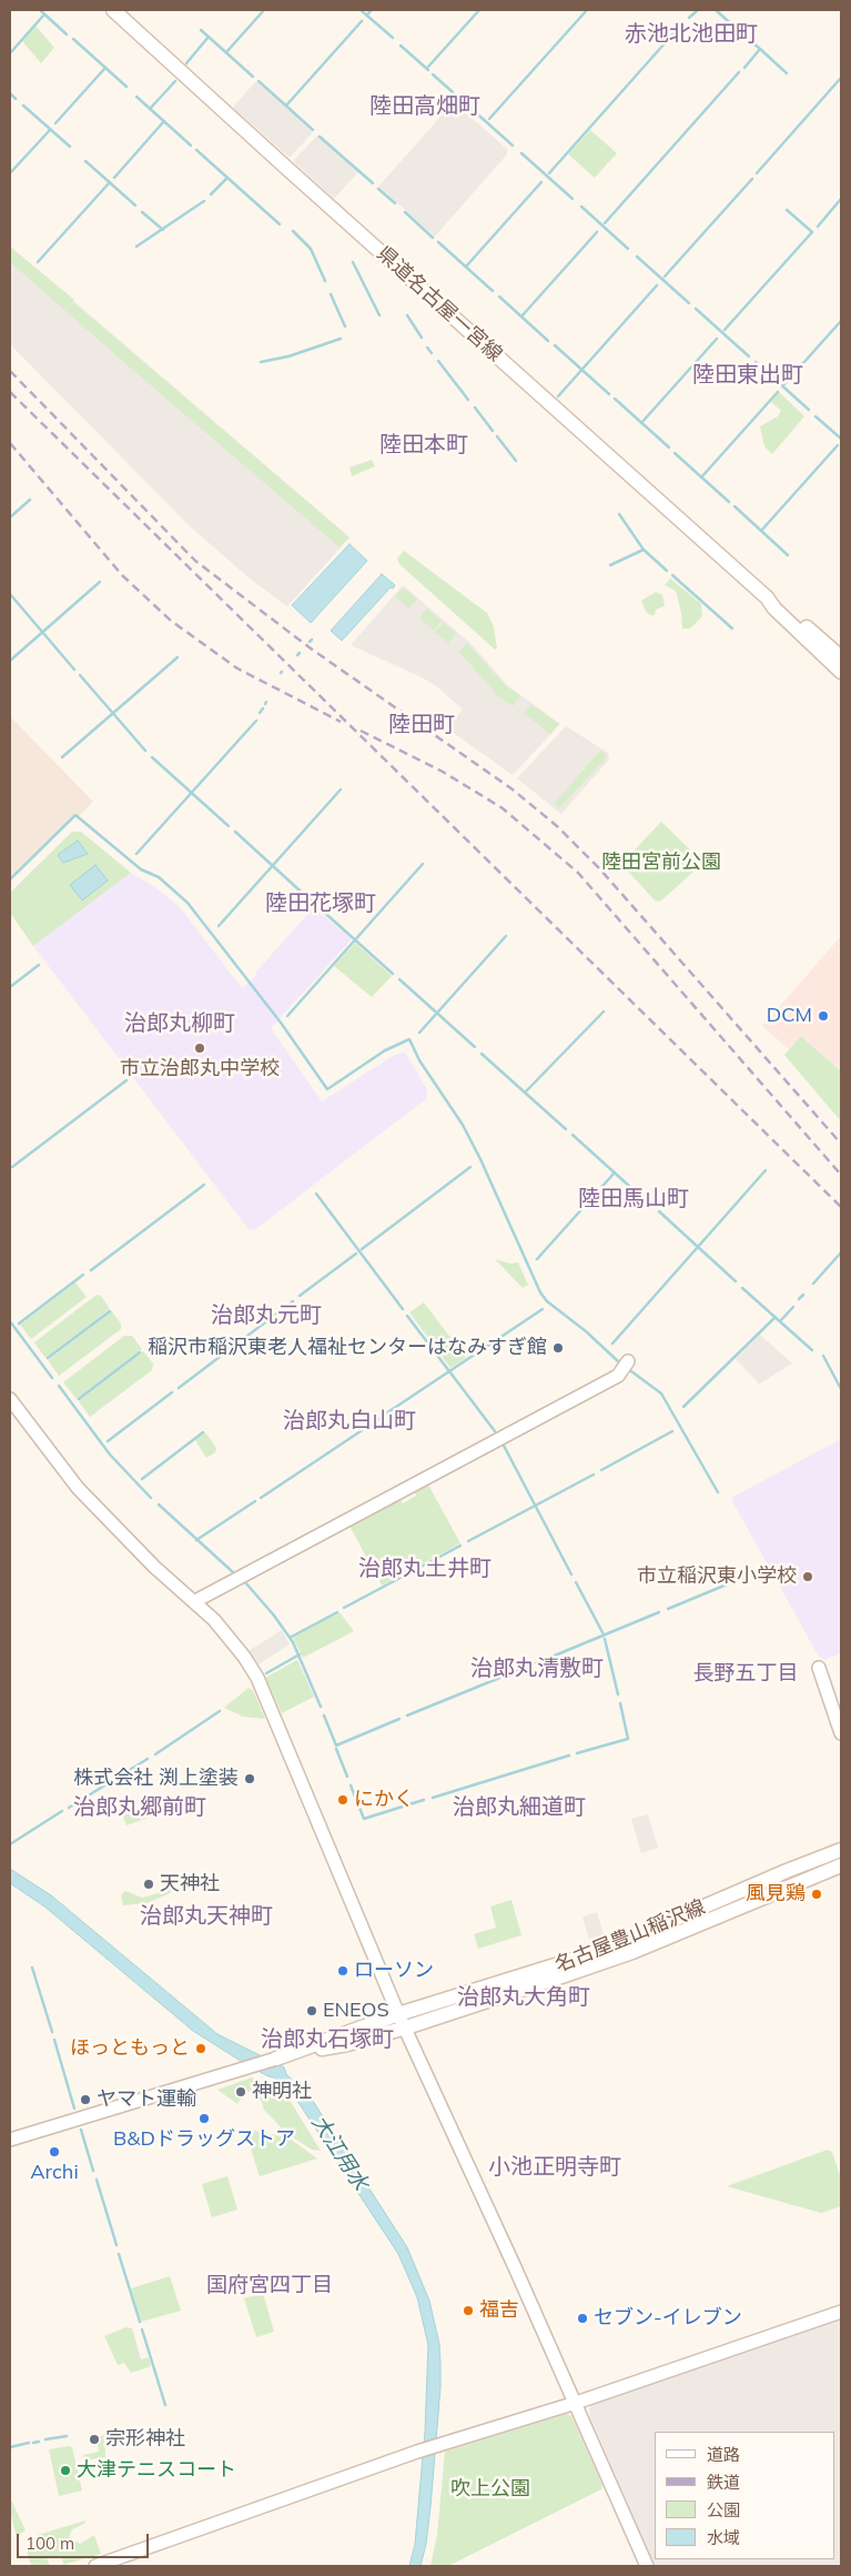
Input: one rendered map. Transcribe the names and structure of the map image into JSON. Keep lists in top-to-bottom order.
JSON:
{
  "streets": {
    "main road": ["県道名古屋一宮線", "名古屋豊山稲沢線"]
  },
  "districts": [
    "赤池北池田町",
    "陸田高畑町",
    "陸田東出町",
    "陸田本町",
    "陸田町",
    "陸田花塚町",
    "治郎丸柳町",
    "陸田馬山町",
    "治郎丸元町",
    "治郎丸白山町",
    "治郎丸土井町",
    "治郎丸清敷町",
    "長野五丁目",
    "治郎丸郷前町",
    "治郎丸細道町",
    "治郎丸天神町",
    "治郎丸大角町",
    "治郎丸石塚町",
    "小池正明寺町",
    "国府宮四丁目"
  ],
  "water": ["大江用水"],
  "parks": ["陸田宮前公園", "吹上公園"],
  "places": [
    "DCM",
    "市立治郎丸中学校",
    "稲沢市稲沢東老人福祉センターはなみすぎ館",
    "市立稲沢東小学校",
    "株式会社 渕上塗装",
    "にかく",
    "天神社",
    "風見鶏",
    "ローソン",
    "ENEOS",
    "ほっともっと",
    "神明社",
    "ヤマト運輸",
    "B&Dドラッグストア",
    "Archi",
    "福吉",
    "セブン-イレブン",
    "宗形神社",
    "大津テニスコート"
  ],
  "legend": [
    "道路",
    "鉄道",
    "公園",
    "水域"
  ],
  "scale_bar": "100 m"
}
